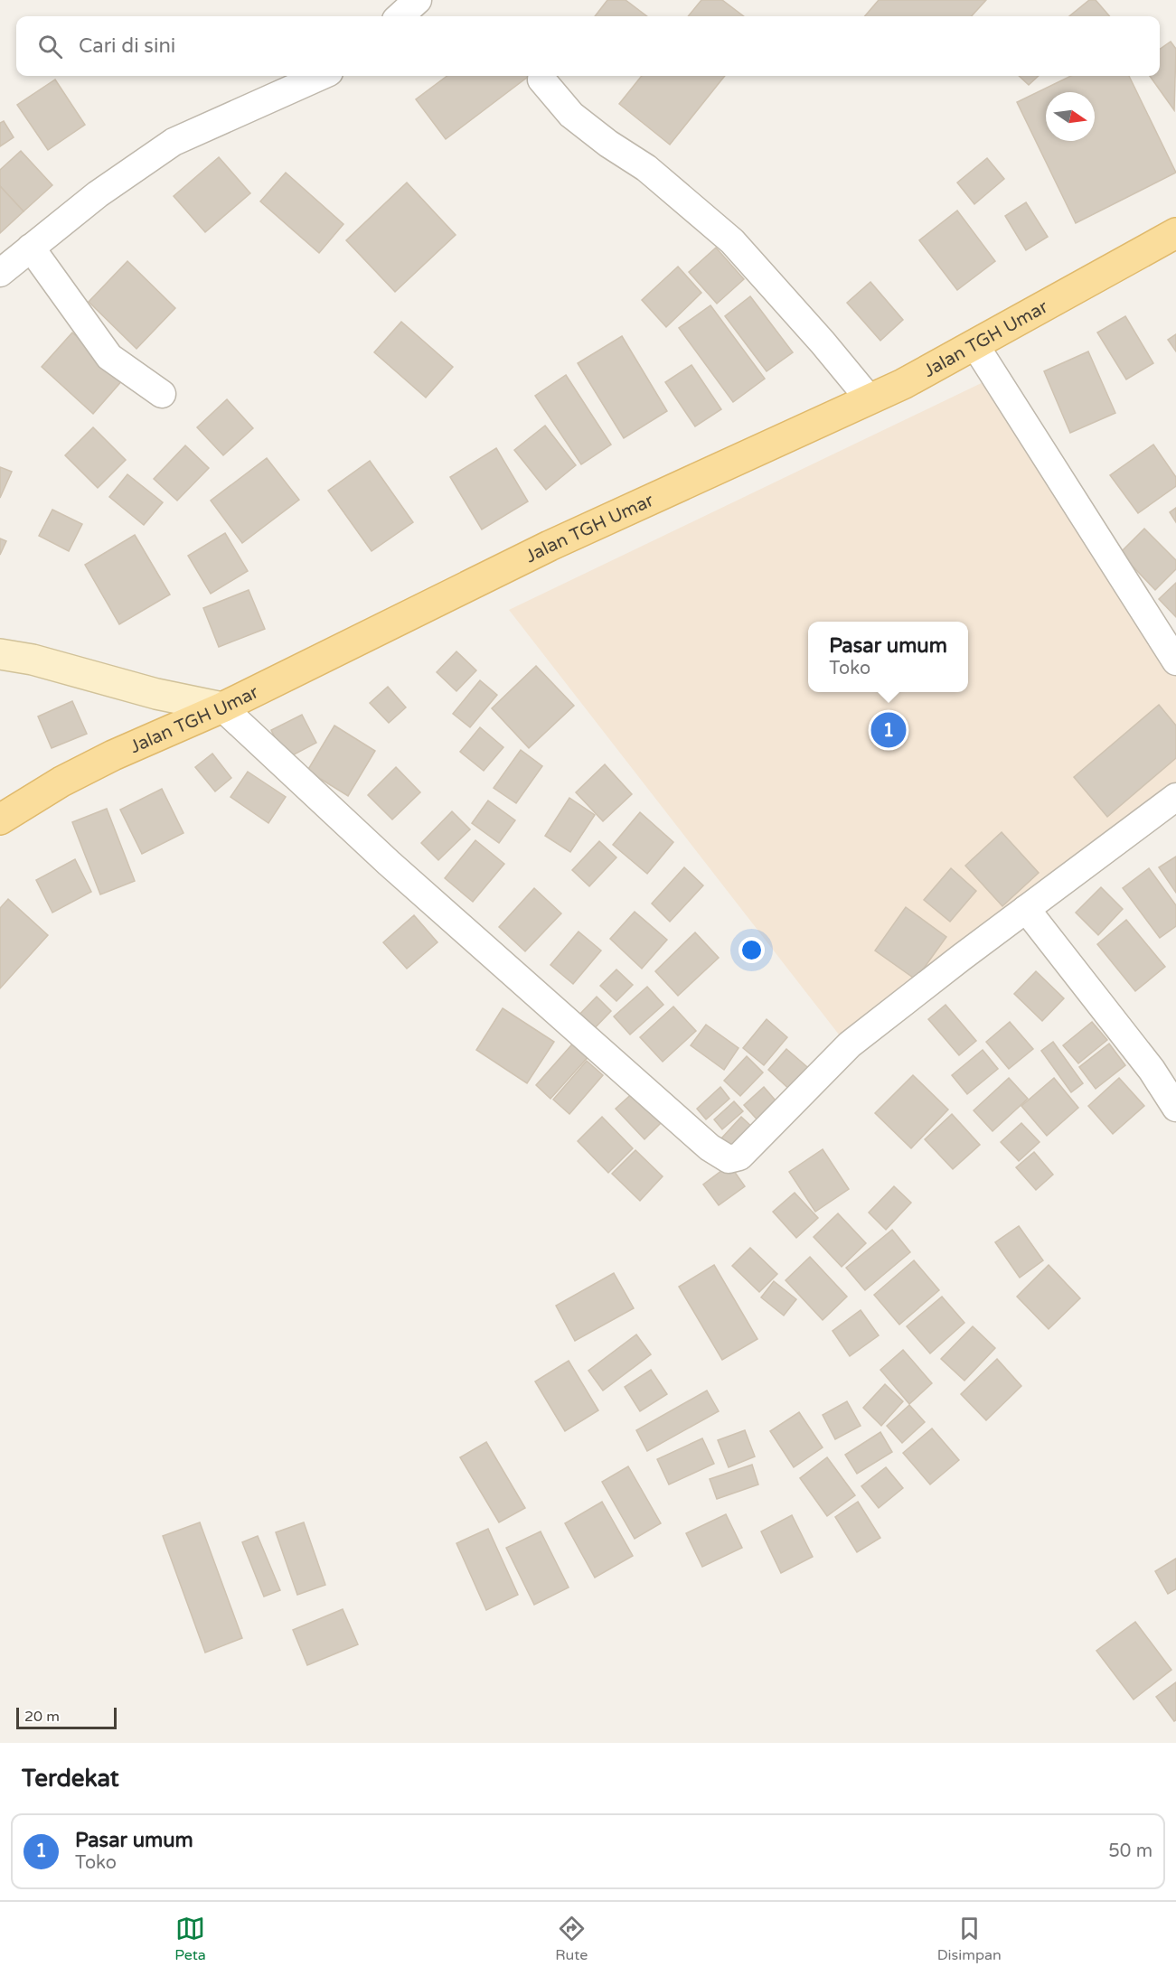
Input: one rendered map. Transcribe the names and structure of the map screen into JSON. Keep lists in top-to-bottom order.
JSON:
{
  "streets": {
    "main road": ["Jalan TGH Umar"]
  },
  "scale_bar": "20 m",
  "north": "right",
  "page": {
    "search": "Cari di sini",
    "popup": ["Pasar umum", "Toko"],
    "pins": "1",
    "scale": "20 m",
    "heading": "Terdekat",
    "list": [
      {
        "mark": "1",
        "name": "Pasar umum",
        "note": "Toko",
        "value": "50 m"
      }
    ],
    "nav": ["Peta", "Rute", "Disimpan"]
  }
}
